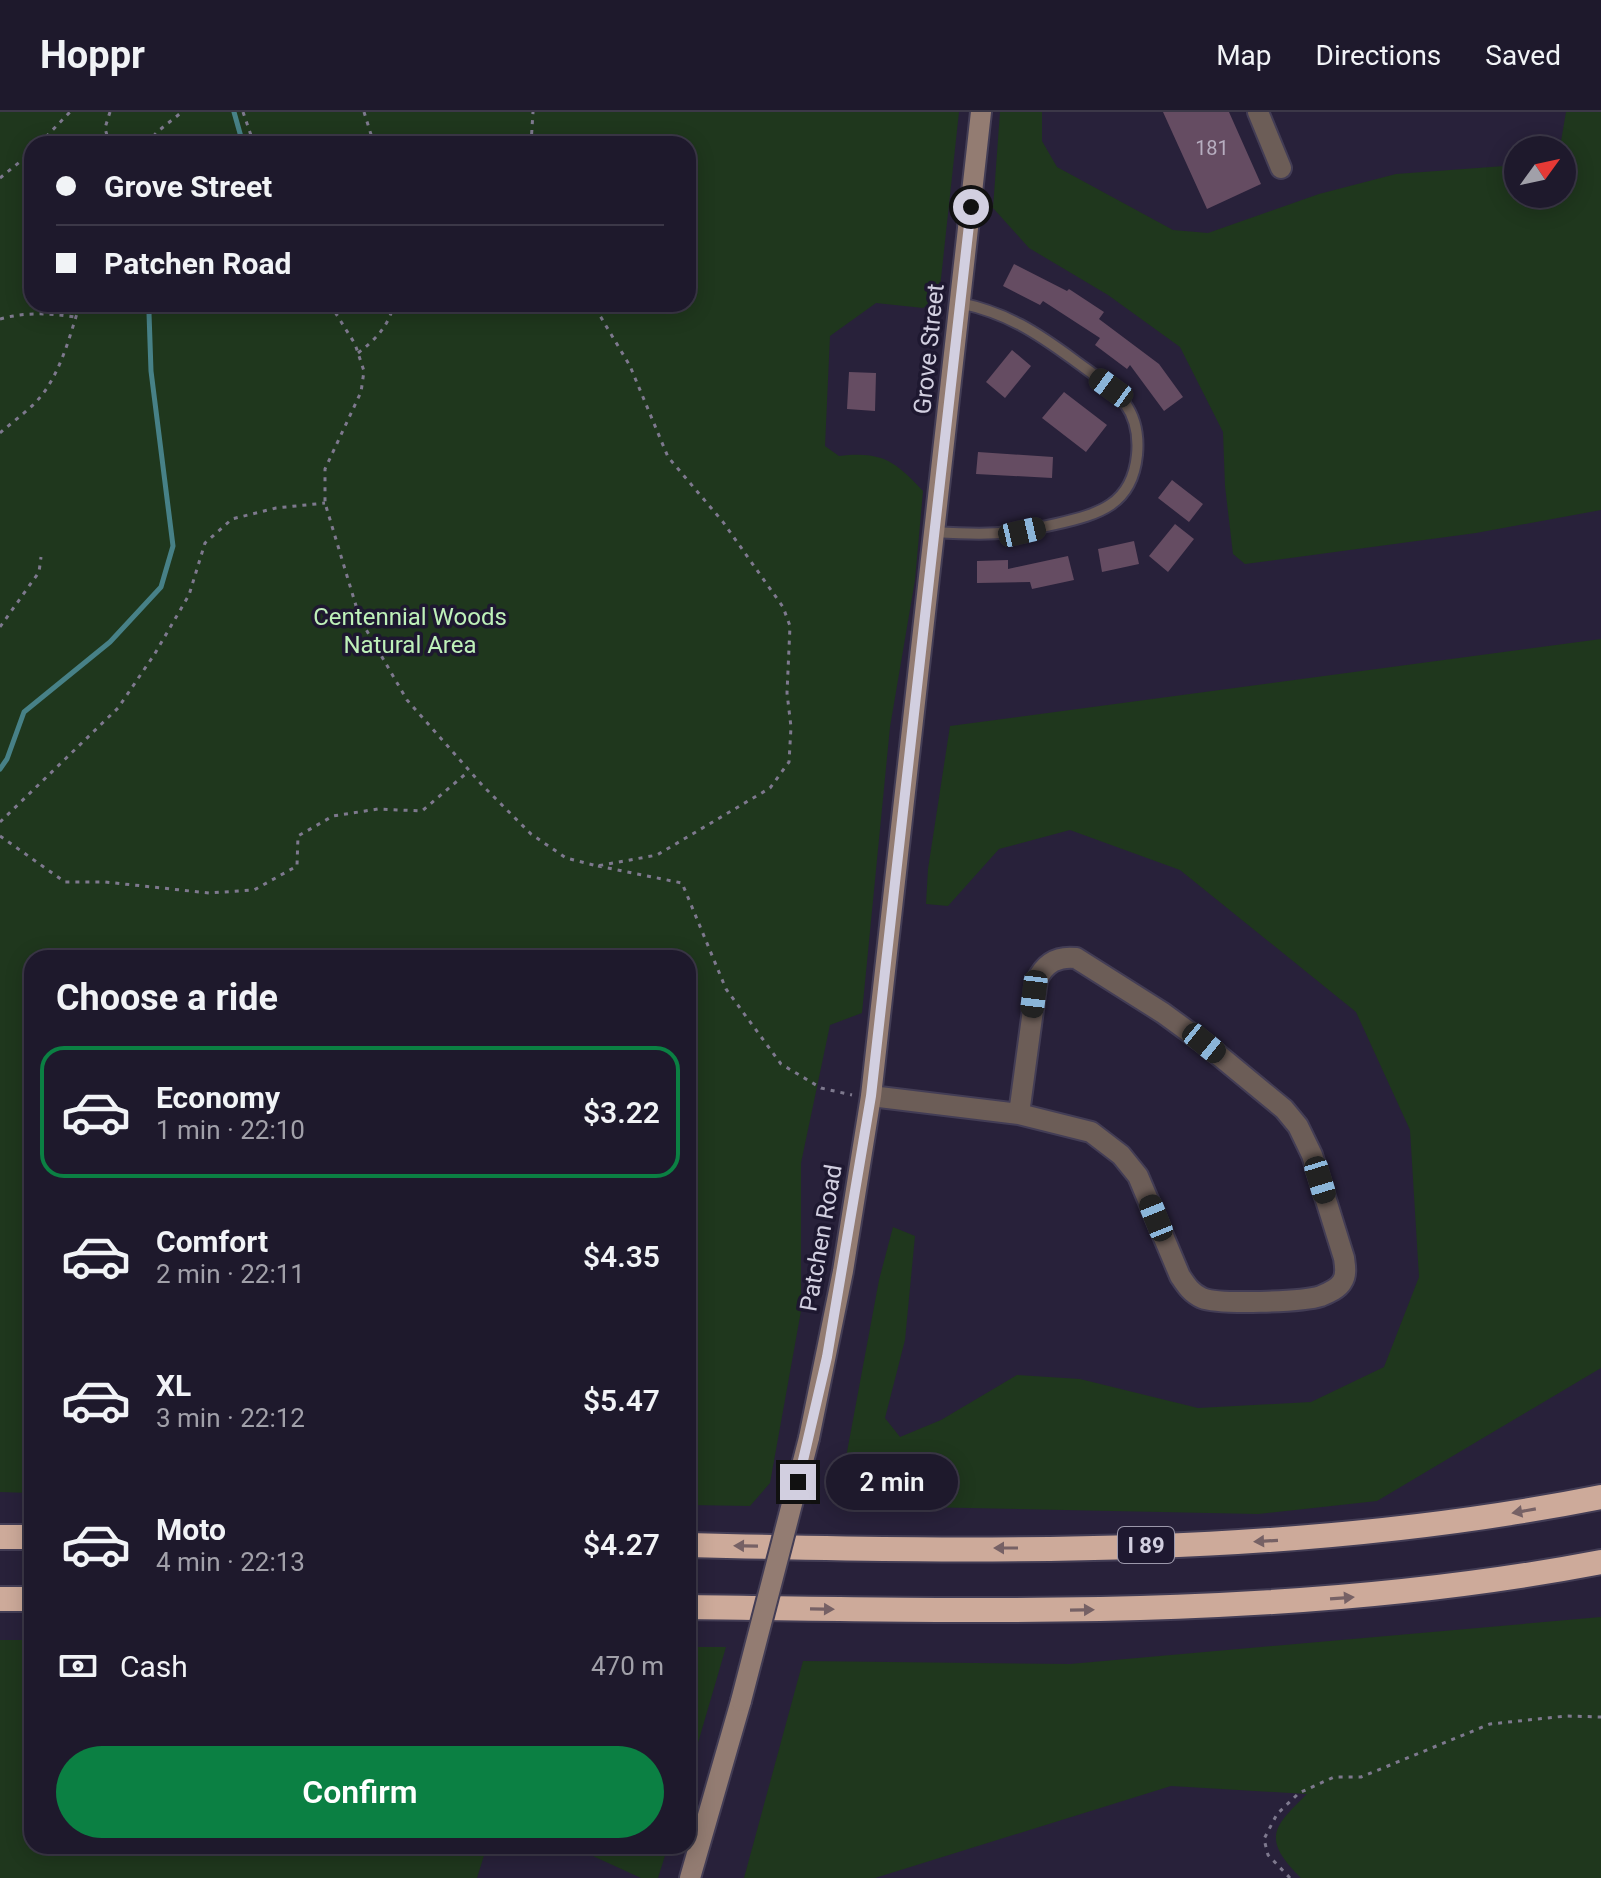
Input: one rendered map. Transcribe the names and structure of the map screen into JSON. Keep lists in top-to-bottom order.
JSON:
{
  "streets": {
    "highway": ["I 89"],
    "street": ["Grove Street", "Patchen Road"]
  },
  "crossings": [
    ["Grove Street", "Patchen Road"]
  ],
  "parks": ["Centennial Woods Natural Area"],
  "house_numbers": ["181"],
  "north": "top right",
  "page": {
    "header": "Hoppr",
    "nav": ["Map", "Directions", "Saved"],
    "banner": ["Grove Street", "Patchen Road"],
    "heading": "Choose a ride",
    "list": [
      {
        "name": "Economy",
        "note": "1 min · 22:10",
        "value": "$3.22"
      },
      {
        "name": "Comfort",
        "note": "2 min · 22:11",
        "value": "$4.35"
      },
      {
        "name": "XL",
        "note": "3 min · 22:12",
        "value": "$5.47"
      },
      {
        "name": "Moto",
        "note": "4 min · 22:13",
        "value": "$4.27"
      }
    ],
    "bubble": "2 min",
    "pay": ["Cash", "470 m"],
    "buttons": "Confirm"
  }
}
